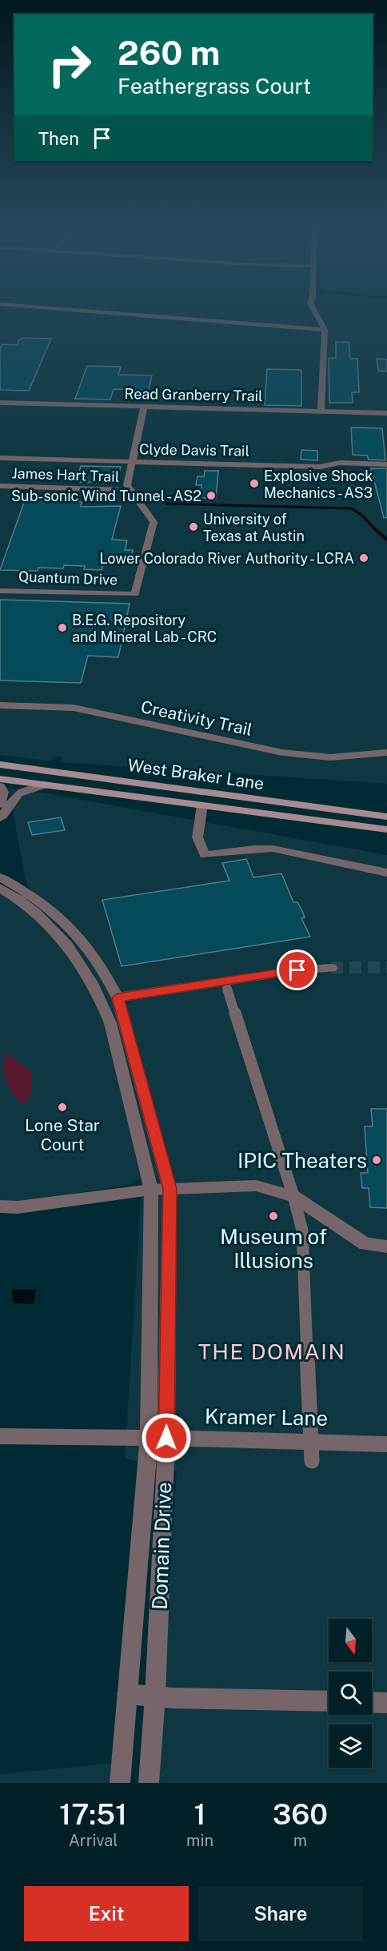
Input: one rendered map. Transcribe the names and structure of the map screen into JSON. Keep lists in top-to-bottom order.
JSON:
{
  "streets": {
    "main road": ["West Braker Lane"],
    "street": [
      "Read Granberry Trail",
      "Clyde Davis Trail",
      "James Hart Trail",
      "Quantum Drive",
      "Creativity Trail",
      "Kramer Lane",
      "Domain Drive"
    ]
  },
  "crossings": [
    ["James Hart Trail", "Quantum Drive"],
    ["Kramer Lane", "Domain Drive"]
  ],
  "districts": ["THE DOMAIN"],
  "places": [
    "Explosive Shock Mechanics - AS3",
    "Sub-sonic Wind Tunnel - AS2",
    "University of Texas at Austin",
    "Lower Colorado River Authority - LCRA",
    "B.E.G. Repository and Mineral Lab - CRC",
    "Lone Star Court",
    "IPIC Theaters",
    "Museum of Illusions"
  ],
  "north": "bottom",
  "page": {
    "turn": ["260 m", "Feathergrass Court"],
    "then": "Then",
    "eta": [
      "17:51",
      "Arrival",
      "1",
      "min",
      "360",
      "m"
    ],
    "buttons": ["Exit", "Share"]
  }
}
